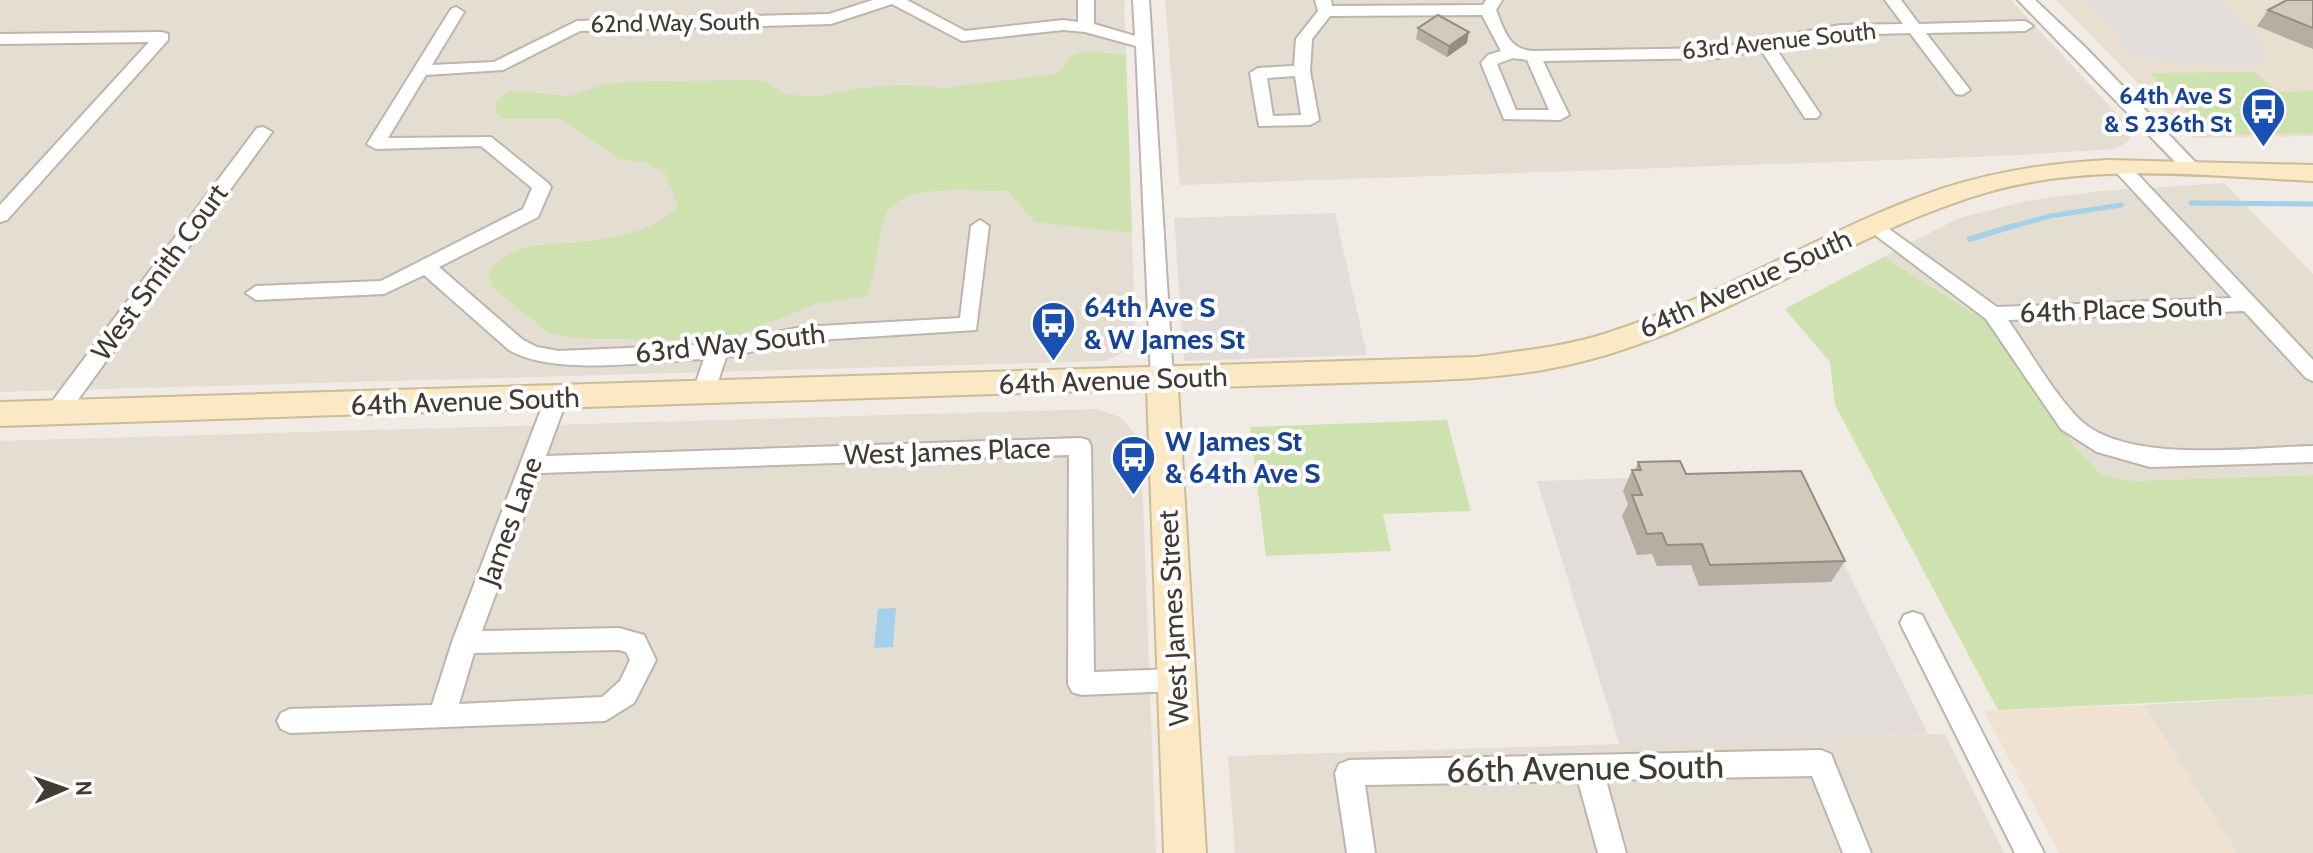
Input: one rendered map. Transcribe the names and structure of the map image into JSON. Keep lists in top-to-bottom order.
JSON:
{
  "streets": {
    "street": [
      "62nd Way South",
      "63rd Avenue South",
      "West Smith Court",
      "64th Avenue South",
      "64th Place South",
      "63rd Way South",
      "West James Place",
      "James Lane",
      "West James Street",
      "66th Avenue South"
    ]
  },
  "crossings": [
    ["West Smith Court", "64th Avenue South"],
    ["64th Avenue South", "James Lane"],
    ["64th Avenue South", "West James Street"],
    ["West James Place", "James Lane"],
    ["West James Place", "West James Street"]
  ],
  "places": {
    "bus stop": ["64th Ave S & S 236th St", "64th Ave S & W James St", "W James St & 64th Ave S"]
  },
  "north": "right"
}
